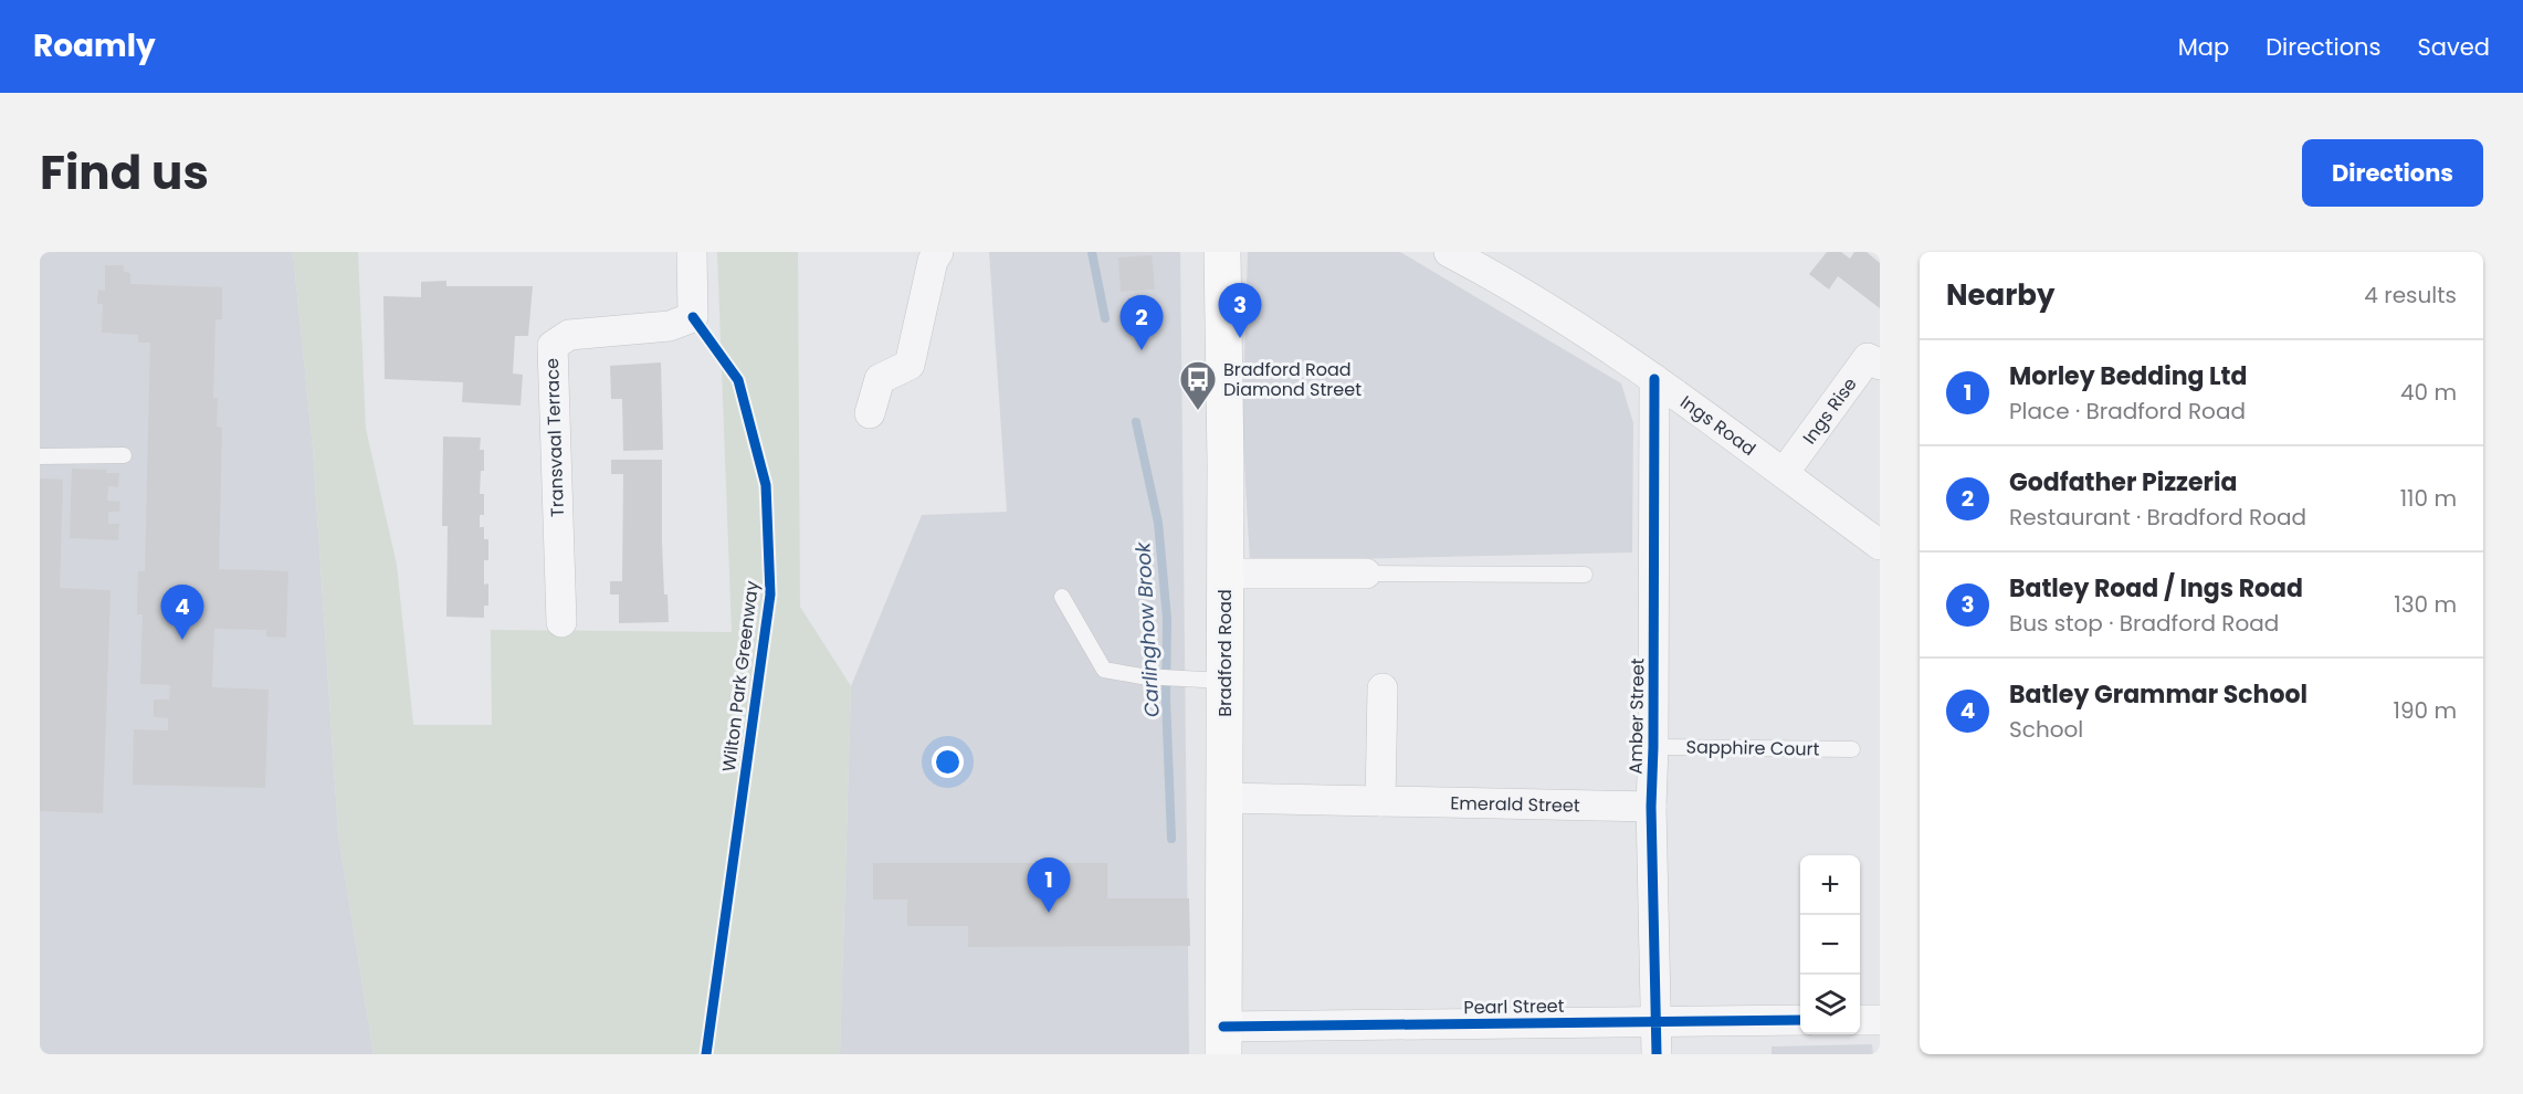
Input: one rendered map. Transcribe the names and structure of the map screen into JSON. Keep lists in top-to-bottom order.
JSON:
{
  "streets": {
    "main road": ["Bradford Road"],
    "street": [
      "Ings Rise",
      "Ings Road",
      "Transvaal Terrace",
      "Amber Street",
      "Emerald Street",
      "Pearl Street"
    ],
    "lane": ["Sapphire Court"],
    "cycle path": ["Wilton Park Greenway"]
  },
  "crossings": [
    ["Ings Rise", "Ings Road"],
    ["Ings Road", "Amber Street"],
    ["Bradford Road", "Emerald Street"],
    ["Bradford Road", "Pearl Street"],
    ["Amber Street", "Sapphire Court"],
    ["Amber Street", "Emerald Street"],
    ["Amber Street", "Pearl Street"]
  ],
  "water": ["Carlinghow Brook"],
  "places": {
    "bus stop": ["Bradford Road Diamond Street"]
  },
  "page": {
    "header": "Roamly",
    "nav": ["Map", "Directions", "Saved"],
    "title": "Find us",
    "buttons": "Directions",
    "heading": ["Nearby", "4 results"],
    "pins": [
      "3",
      "2",
      "4",
      "1"
    ],
    "list": [
      {
        "mark": "1",
        "name": "Morley Bedding Ltd",
        "note": "Place · Bradford Road",
        "value": "40 m"
      },
      {
        "mark": "2",
        "name": "Godfather Pizzeria",
        "note": "Restaurant · Bradford Road",
        "value": "110 m"
      },
      {
        "mark": "3",
        "name": "Batley Road / Ings Road",
        "note": "Bus stop · Bradford Road",
        "value": "130 m"
      },
      {
        "mark": "4",
        "name": "Batley Grammar School",
        "note": "School",
        "value": "190 m"
      }
    ],
    "map_buttons": ["+", "−"]
  }
}
